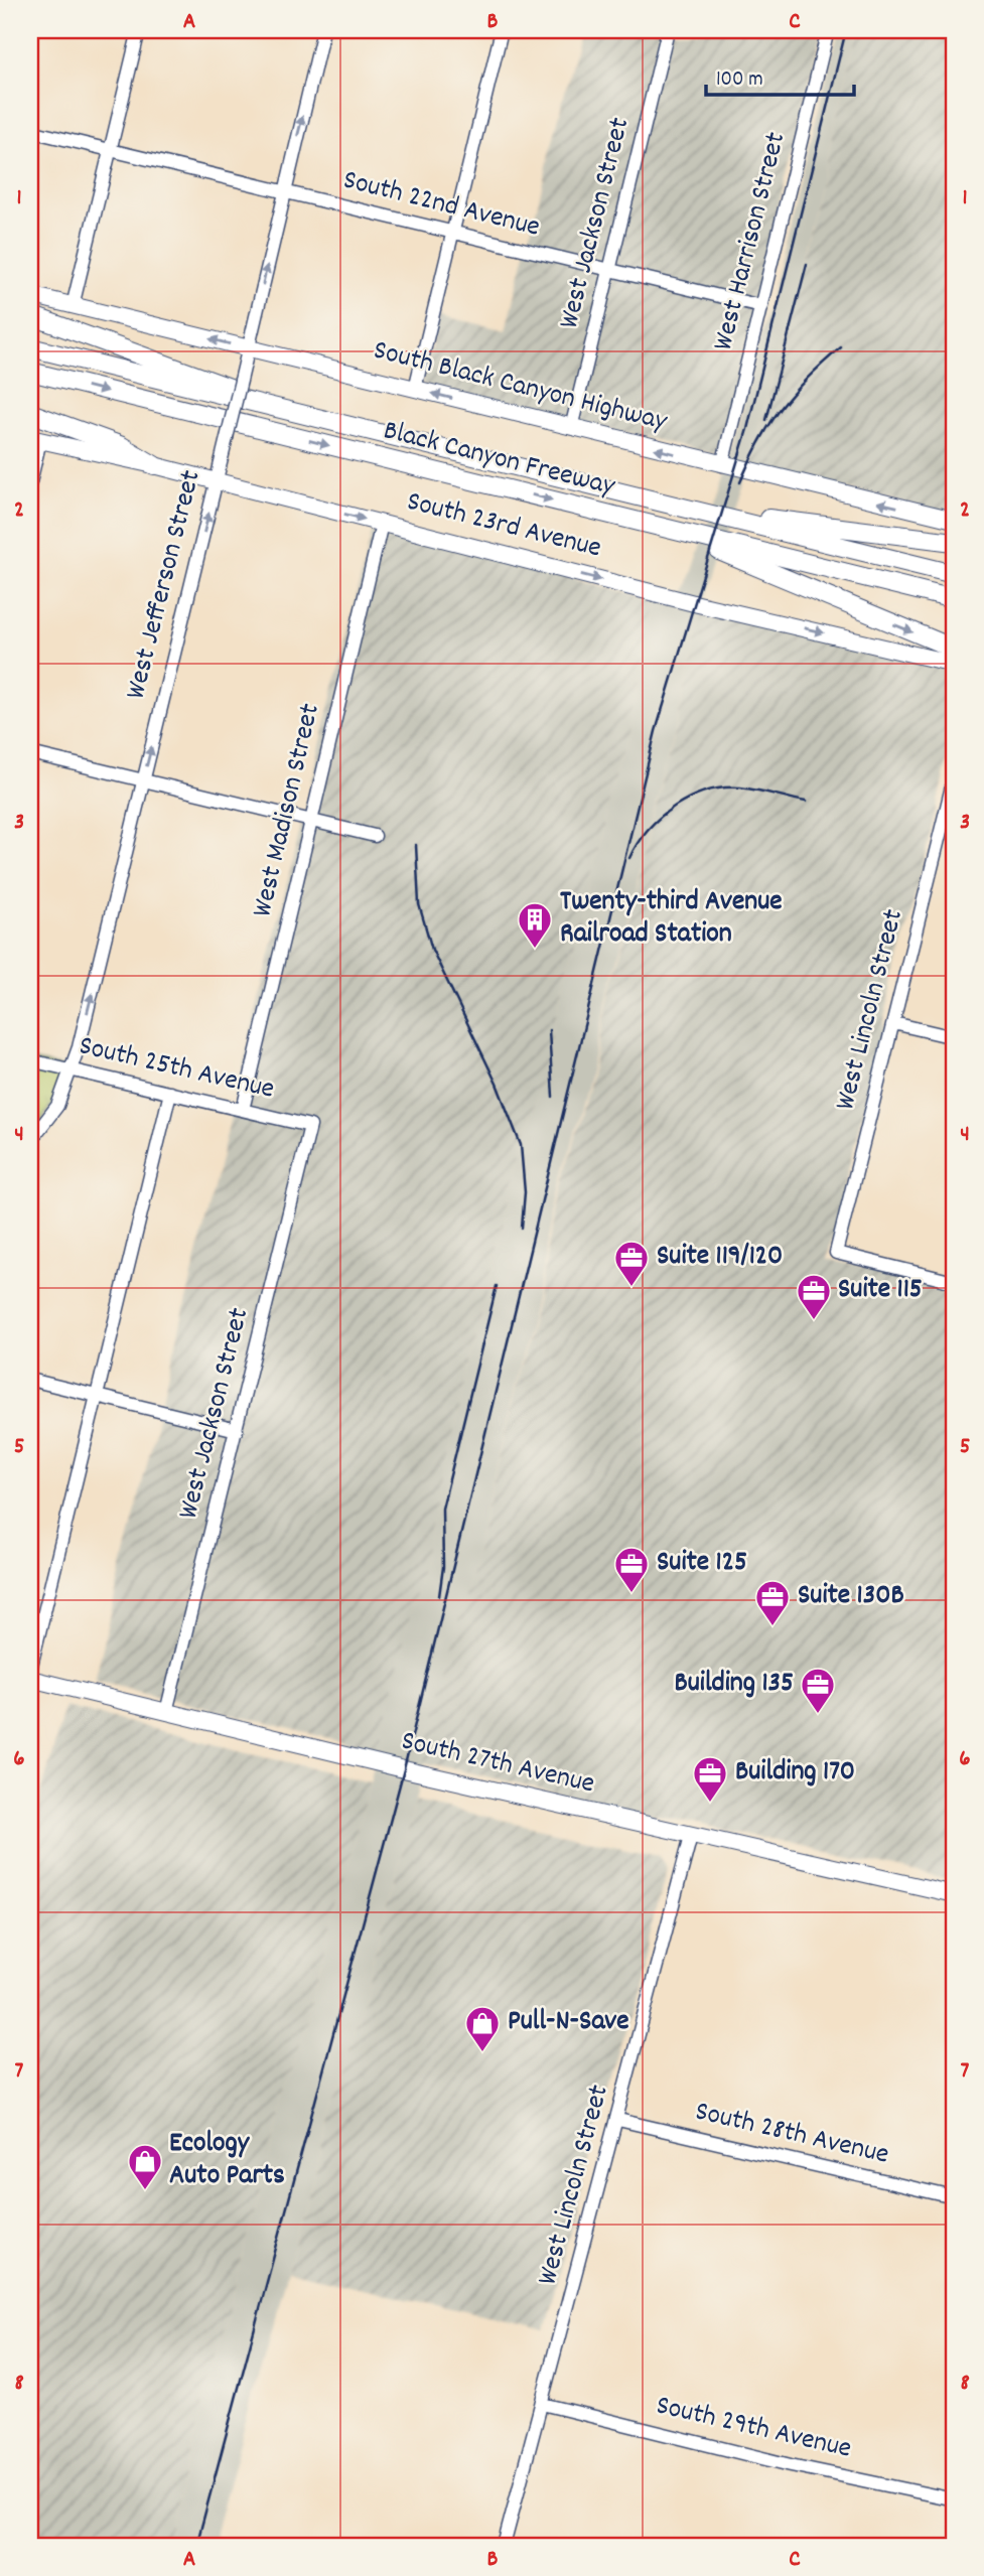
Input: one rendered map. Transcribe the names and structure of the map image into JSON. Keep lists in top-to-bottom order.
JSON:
{
  "streets": {
    "highway": ["Black Canyon Freeway"],
    "main road": ["South Black Canyon Highway", "South 23rd Avenue", "South 27th Avenue"],
    "street": [
      "South 22nd Avenue",
      "West Jackson Street",
      "West Harrison Street",
      "West Jefferson Street",
      "West Madison Street",
      "West Lincoln Street",
      "South 25th Avenue",
      "South 28th Avenue",
      "South 29th Avenue"
    ]
  },
  "crossings": [
    ["South 22nd Avenue", "West Jackson Street"],
    ["South 22nd Avenue", "West Harrison Street"],
    ["South 22nd Avenue", "West Jefferson Street"],
    ["West Jackson Street", "South Black Canyon Highway"],
    ["West Jackson Street", "South 25th Avenue"],
    ["West Jackson Street", "South 27th Avenue"],
    ["West Harrison Street", "South Black Canyon Highway"],
    ["South Black Canyon Highway", "West Jefferson Street"],
    ["South 23rd Avenue", "West Jefferson Street"],
    ["South 23rd Avenue", "West Madison Street"],
    ["West Jefferson Street", "South 25th Avenue"],
    ["West Madison Street", "South 25th Avenue"],
    ["West Lincoln Street", "South 27th Avenue"],
    ["West Lincoln Street", "South 28th Avenue"],
    ["West Lincoln Street", "South 29th Avenue"]
  ],
  "one_way": ["South Black Canyon Highway", "South 23rd Avenue", "West Jefferson Street"],
  "places": {
    "building": ["Twenty-third Avenue Railroad Station"],
    "office": [
      "Suite 119/120",
      "Suite 115",
      "Suite 125",
      "Suite 130B",
      "Building 135",
      "Building 170"
    ],
    "shop": ["Pull-N-Save", "Ecology Auto Parts"]
  },
  "scale_bar": "100 m",
  "grid": {
    "columns": ["A", "B", "C"],
    "rows": [
      "1",
      "2",
      "3",
      "4",
      "5",
      "6",
      "7",
      "8"
    ]
  }
}
